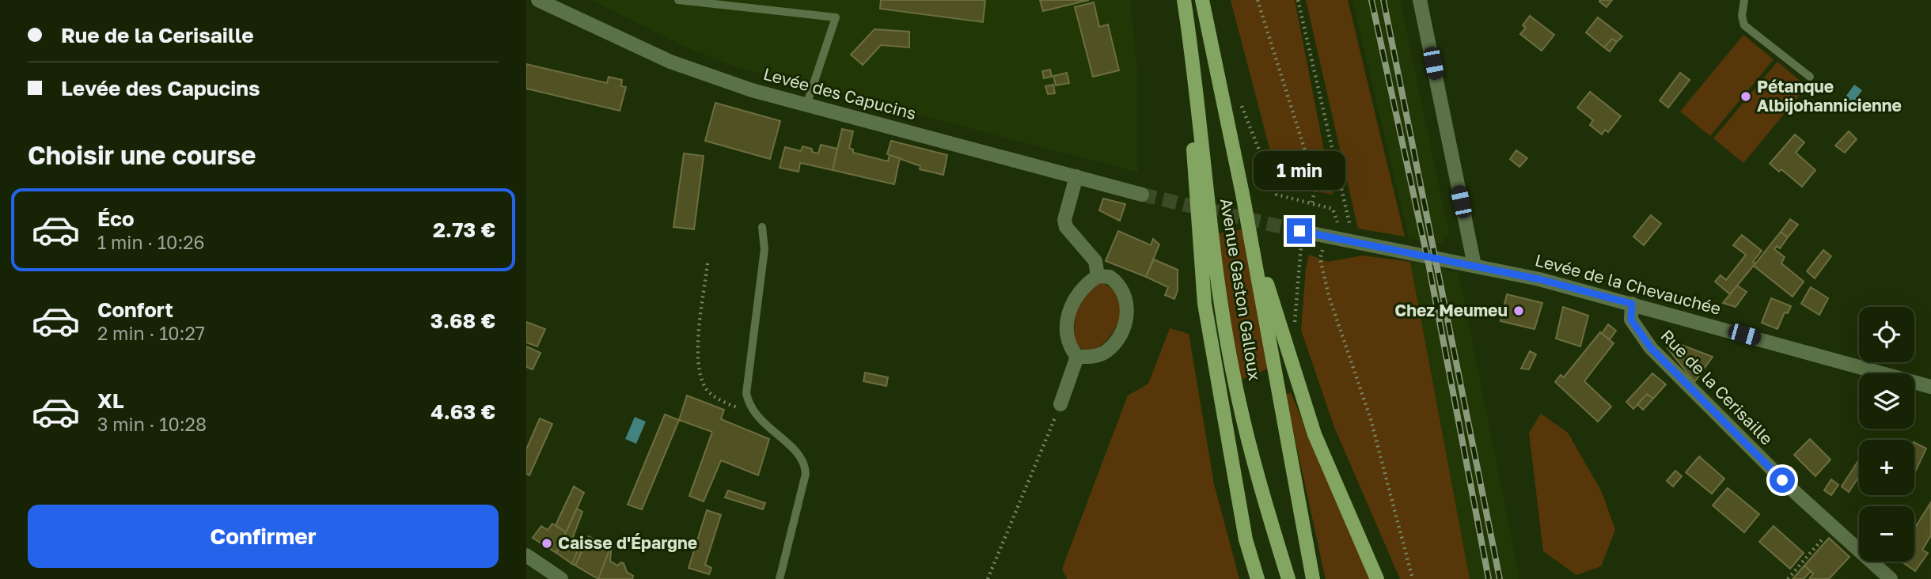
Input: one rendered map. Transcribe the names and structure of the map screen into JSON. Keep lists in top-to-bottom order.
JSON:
{
  "streets": {
    "main road": ["Avenue Gaston Galloux"],
    "street": ["Levée des Capucins", "Levée de la Chevauchée", "Rue de la Cerisaille"]
  },
  "crossings": [
    ["Levée de la Chevauchée", "Rue de la Cerisaille"]
  ],
  "places": ["Pétanque Albijohannicienne", "Chez Meumeu", "Caisse d'Épargne"],
  "page": {
    "banner": ["Rue de la Cerisaille", "Levée des Capucins"],
    "heading": "Choisir une course",
    "bubble": "1 min",
    "list": [
      {
        "name": "Éco",
        "note": "1 min · 10:26",
        "value": "2.73 €"
      },
      {
        "name": "Confort",
        "note": "2 min · 10:27",
        "value": "3.68 €"
      },
      {
        "name": "XL",
        "note": "3 min · 10:28",
        "value": "4.63 €"
      }
    ],
    "map_buttons": ["+", "−"],
    "buttons": "Confirmer"
  }
}
